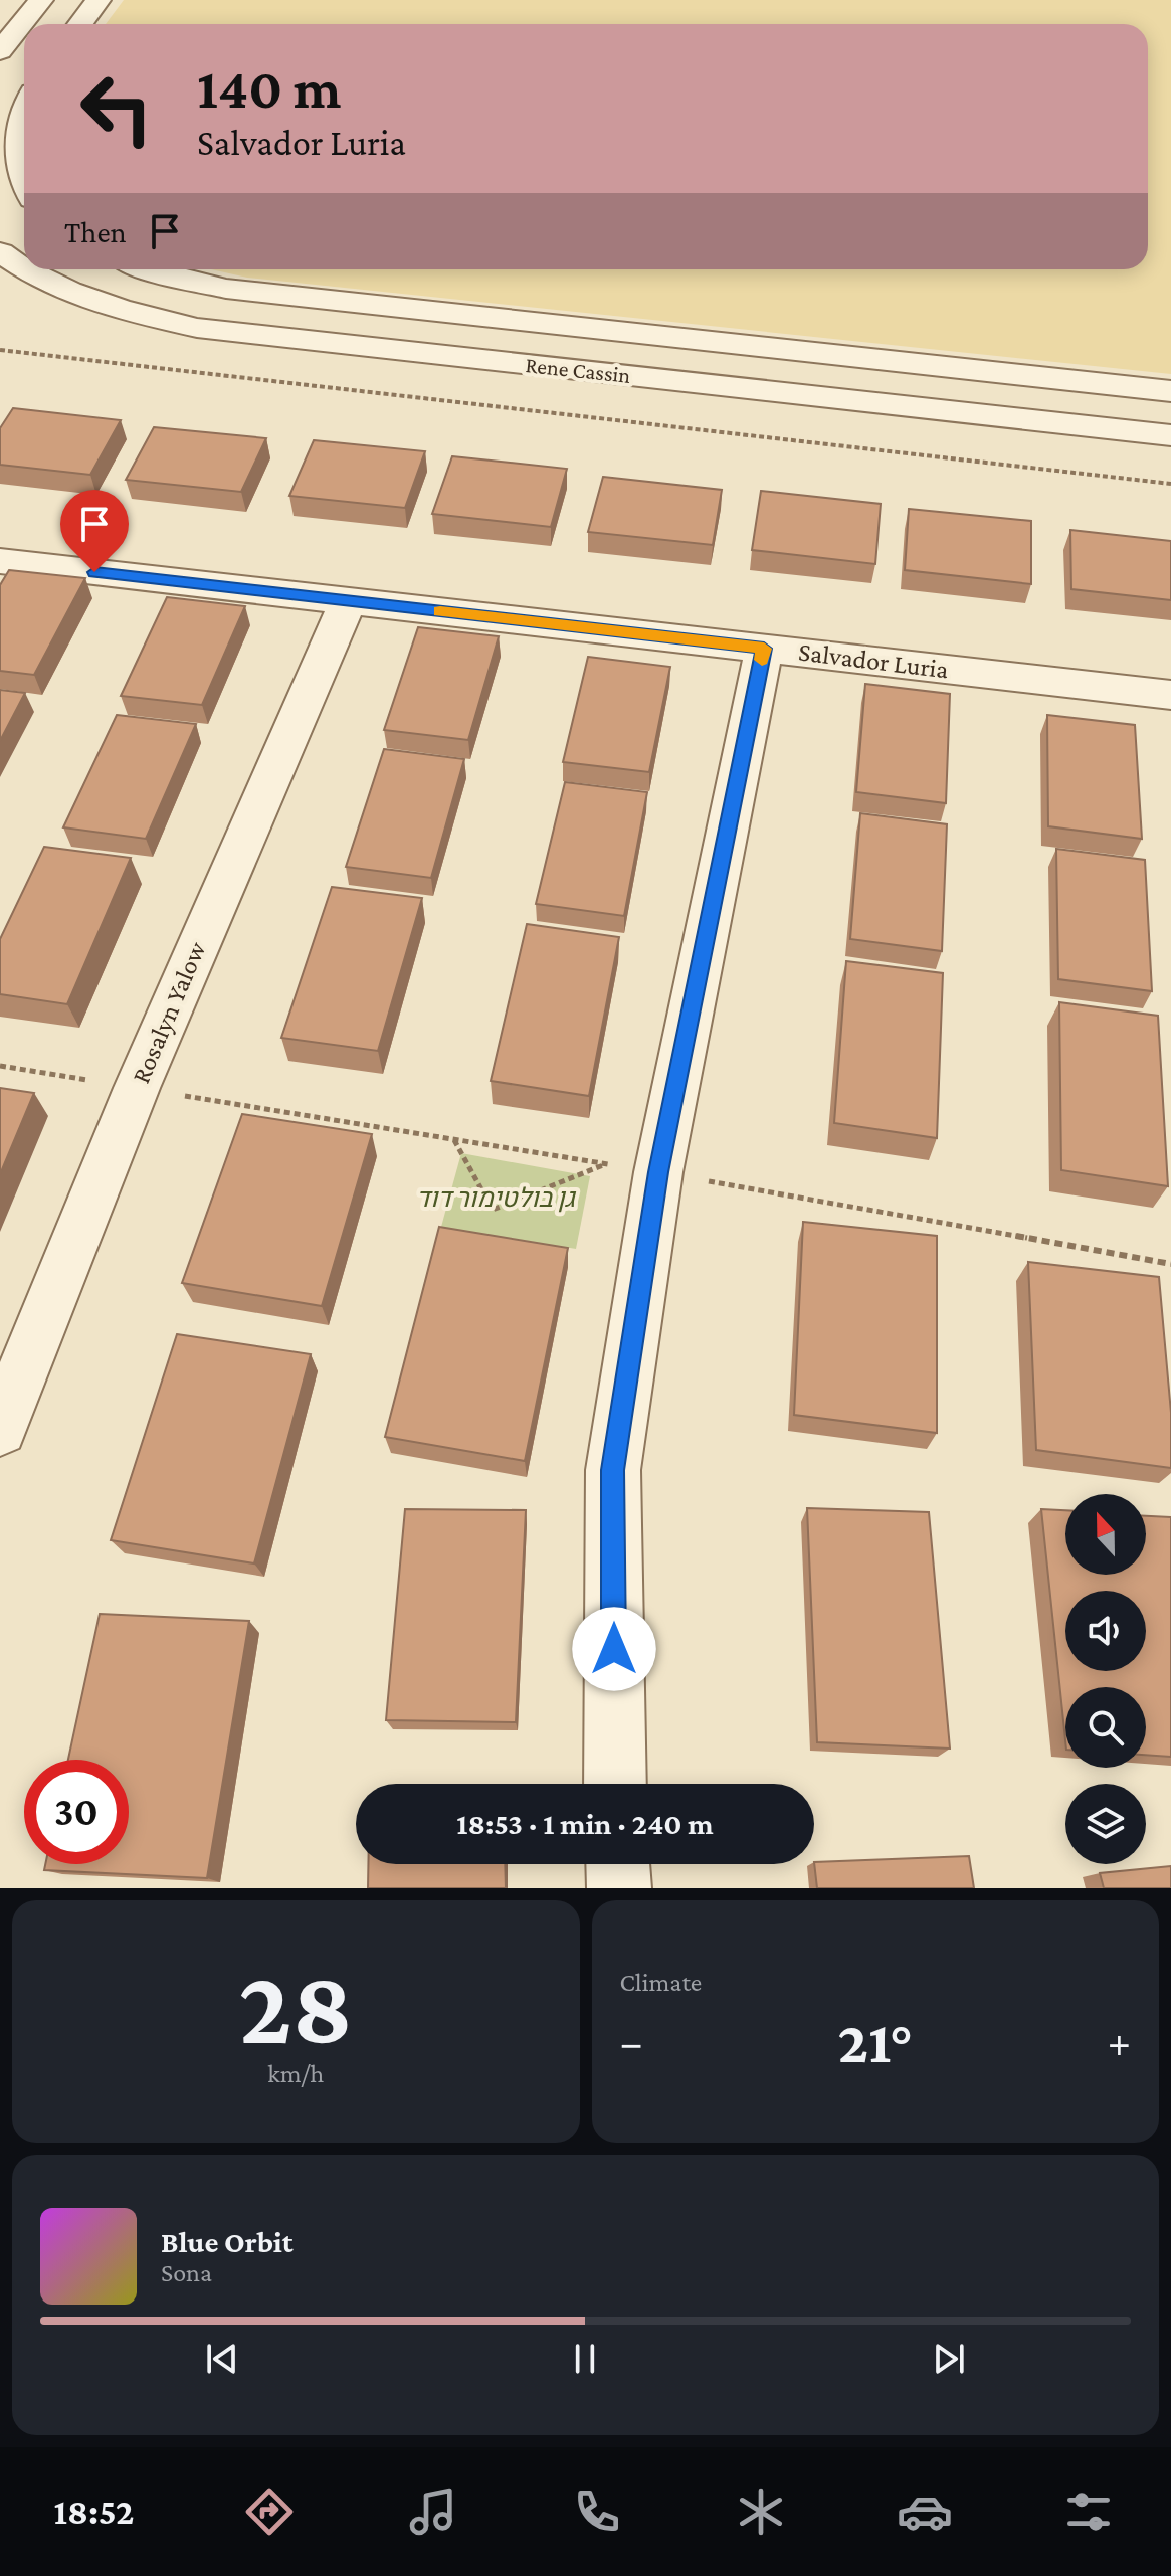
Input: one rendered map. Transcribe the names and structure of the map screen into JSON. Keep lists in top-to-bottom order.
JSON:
{
  "streets": {
    "street": ["Rene Cassin", "Salvador Luria", "Rosalyn Yalow"]
  },
  "crossings": [
    ["Salvador Luria", "Rosalyn Yalow"]
  ],
  "parks": ["גן בולטימור דוד"],
  "north": "top",
  "page": {
    "turn": ["140 m", "Salvador Luria"],
    "then": "Then",
    "limit": "30",
    "trip": "18:53 · 1 min · 240 m",
    "tile": [
      ["28", "km/h"],
      "Climate"
    ],
    "heat": ["−", "21°", "+"],
    "song": ["Blue Orbit", "Sona"],
    "tabs": "18:52"
  }
}
